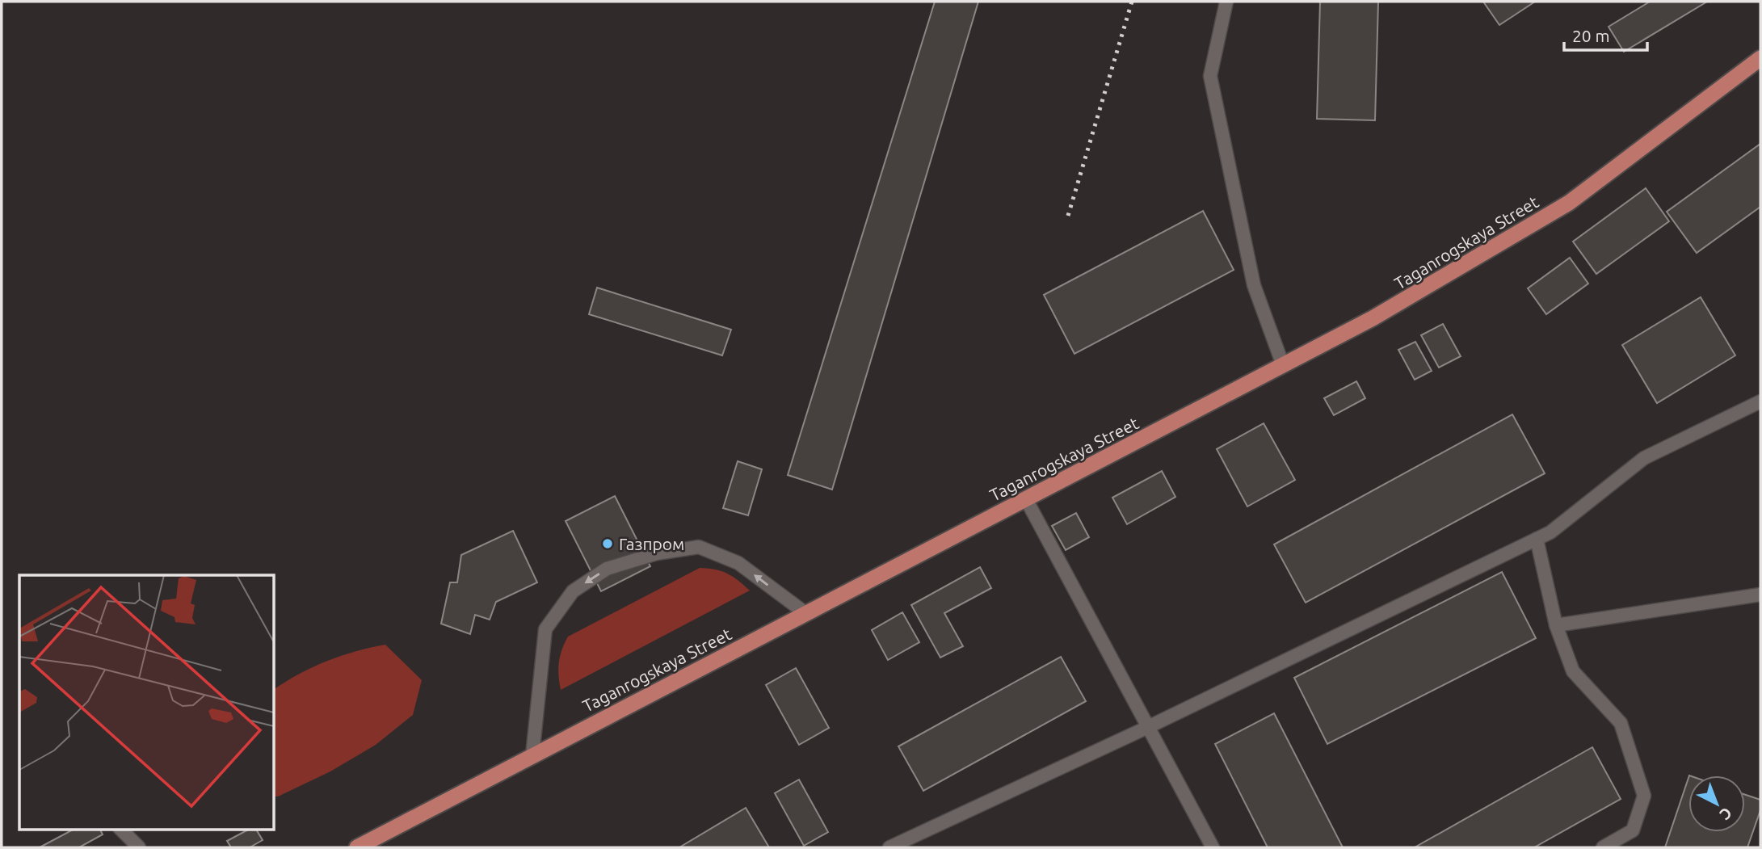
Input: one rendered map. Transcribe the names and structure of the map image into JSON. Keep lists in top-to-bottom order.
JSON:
{
  "streets": {
    "main road": ["Taganrogskaya Street"]
  },
  "places": ["Газпром"],
  "scale_bar": "20 m",
  "north": "bottom right"
}
